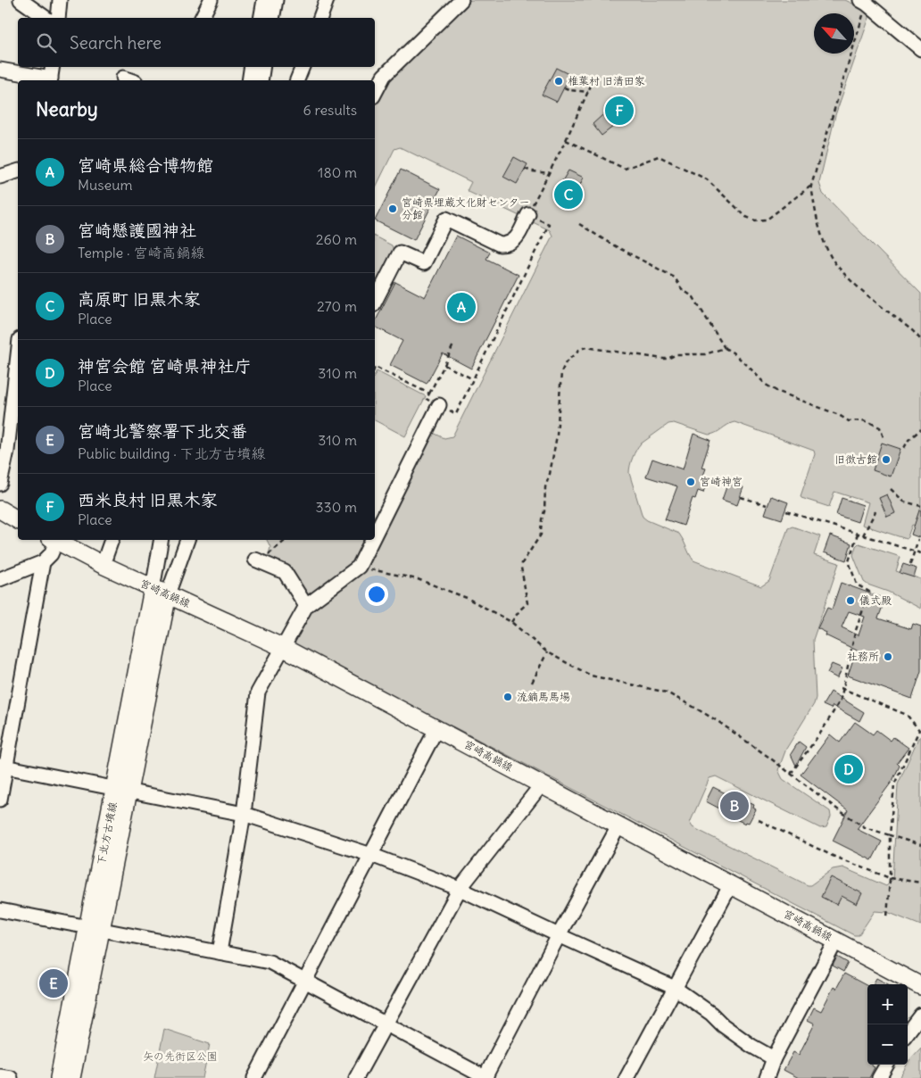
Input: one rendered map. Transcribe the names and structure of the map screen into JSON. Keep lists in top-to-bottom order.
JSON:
{
  "streets": {
    "main road": ["宮崎高鍋線", "下北方古墳線"]
  },
  "crossings": [
    ["宮崎高鍋線", "下北方古墳線"]
  ],
  "parks": ["矢の先街区公園"],
  "places": [
    "椎葉村 旧清田家",
    "宮崎県埋蔵文化財センター 分館",
    "旧徴古館",
    "宮崎神宮",
    "儀式殿",
    "社務所",
    "流鏑馬馬場"
  ],
  "north": "top left",
  "page": {
    "search": "Search here",
    "heading": ["Nearby", "6 results"],
    "pins": [
      "F",
      "C",
      "A",
      "D",
      "B",
      "E"
    ],
    "list": [
      {
        "mark": "A",
        "name": "宮崎県総合博物館",
        "note": "Museum",
        "value": "180 m"
      },
      {
        "mark": "B",
        "name": "宮崎懸護國神社",
        "note": "Temple · 宮崎高鍋線",
        "value": "260 m"
      },
      {
        "mark": "C",
        "name": "高原町 旧黒木家",
        "note": "Place",
        "value": "270 m"
      },
      {
        "mark": "D",
        "name": "神宮会館 宮崎県神社庁",
        "note": "Place",
        "value": "310 m"
      },
      {
        "mark": "E",
        "name": "宮崎北警察署下北交番",
        "note": "Public building · 下北方古墳線",
        "value": "310 m"
      },
      {
        "mark": "F",
        "name": "西米良村 旧黒木家",
        "note": "Place",
        "value": "330 m"
      }
    ],
    "map_buttons": ["+", "−"]
  }
}
